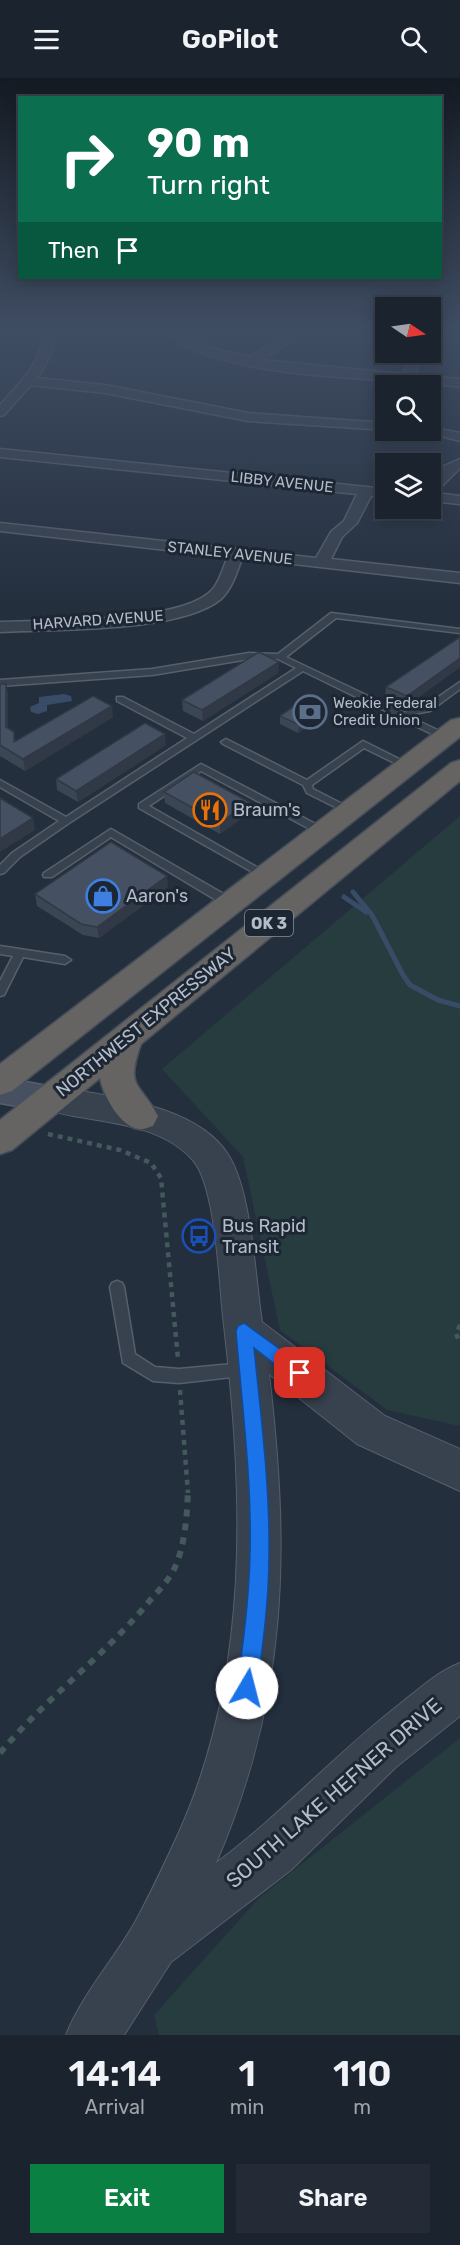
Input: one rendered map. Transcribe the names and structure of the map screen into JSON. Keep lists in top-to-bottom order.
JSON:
{
  "streets": {
    "highway": ["OK 3", "NORTHWEST EXPRESSWAY"],
    "street": [
      "LIBBY AVENUE",
      "STANLEY AVENUE",
      "HARVARD AVENUE",
      "SOUTH LAKE HEFNER DRIVE"
    ]
  },
  "crossings": [
    ["STANLEY AVENUE", "HARVARD AVENUE"]
  ],
  "places": {
    "bank": ["Weokie Federal Credit Union"],
    "restaurant": ["Braum's"],
    "shop": ["Aaron's"],
    "bus stop": ["Bus Rapid Transit"]
  },
  "north": "right",
  "page": {
    "header": "GoPilot",
    "turn": ["90 m", "Turn right"],
    "then": "Then",
    "eta": [
      "14:14",
      "Arrival",
      "1",
      "min",
      "110",
      "m"
    ],
    "buttons": ["Exit", "Share"]
  }
}
